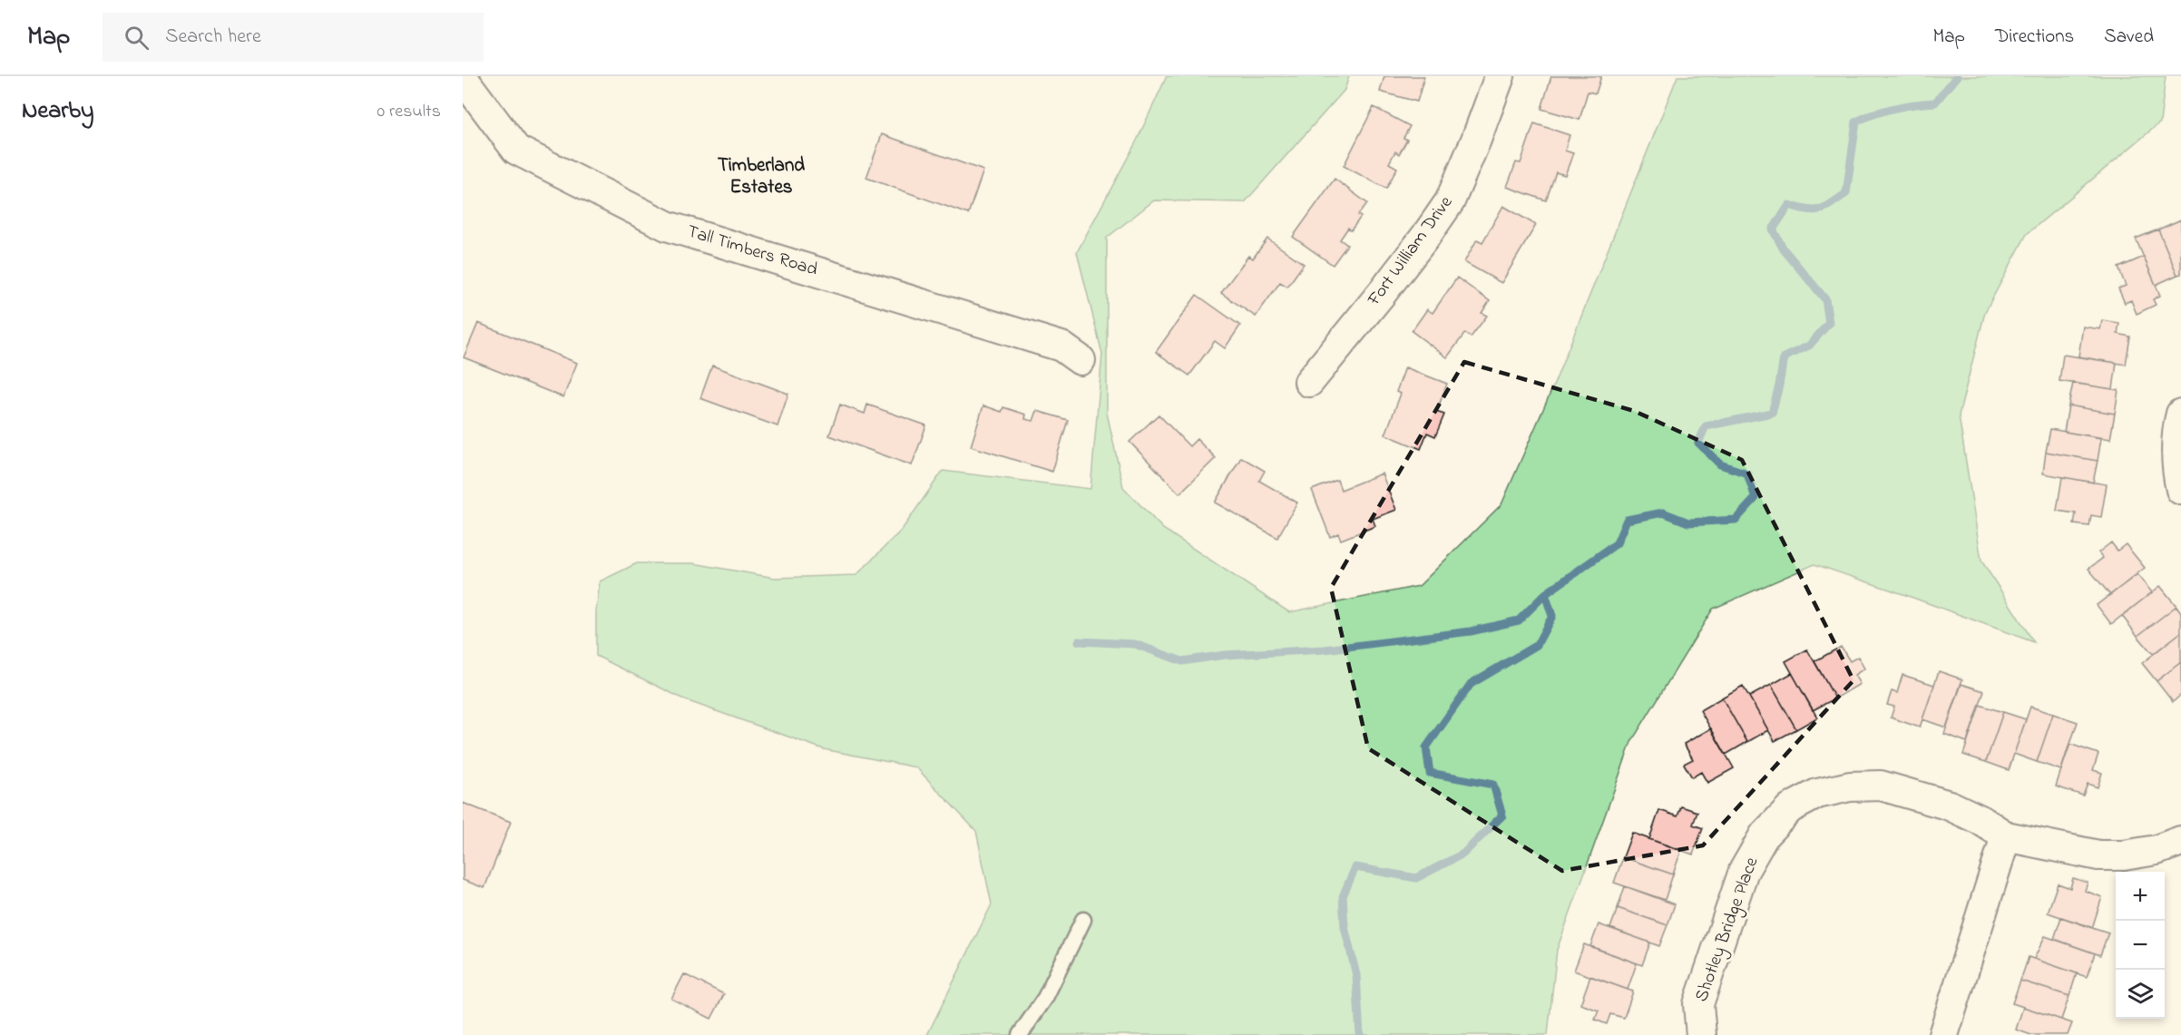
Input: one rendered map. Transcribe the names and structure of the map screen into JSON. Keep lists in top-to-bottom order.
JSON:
{
  "streets": {
    "street": ["Tall Timbers Road", "Fort William Drive", "Shotley Bridge Place"]
  },
  "districts": ["Timberland Estates"],
  "page": {
    "header": "Map",
    "search": "Search here",
    "nav": ["Map", "Directions", "Saved"],
    "heading": ["Nearby", "0 results"],
    "map_buttons": ["+", "−"]
  }
}
